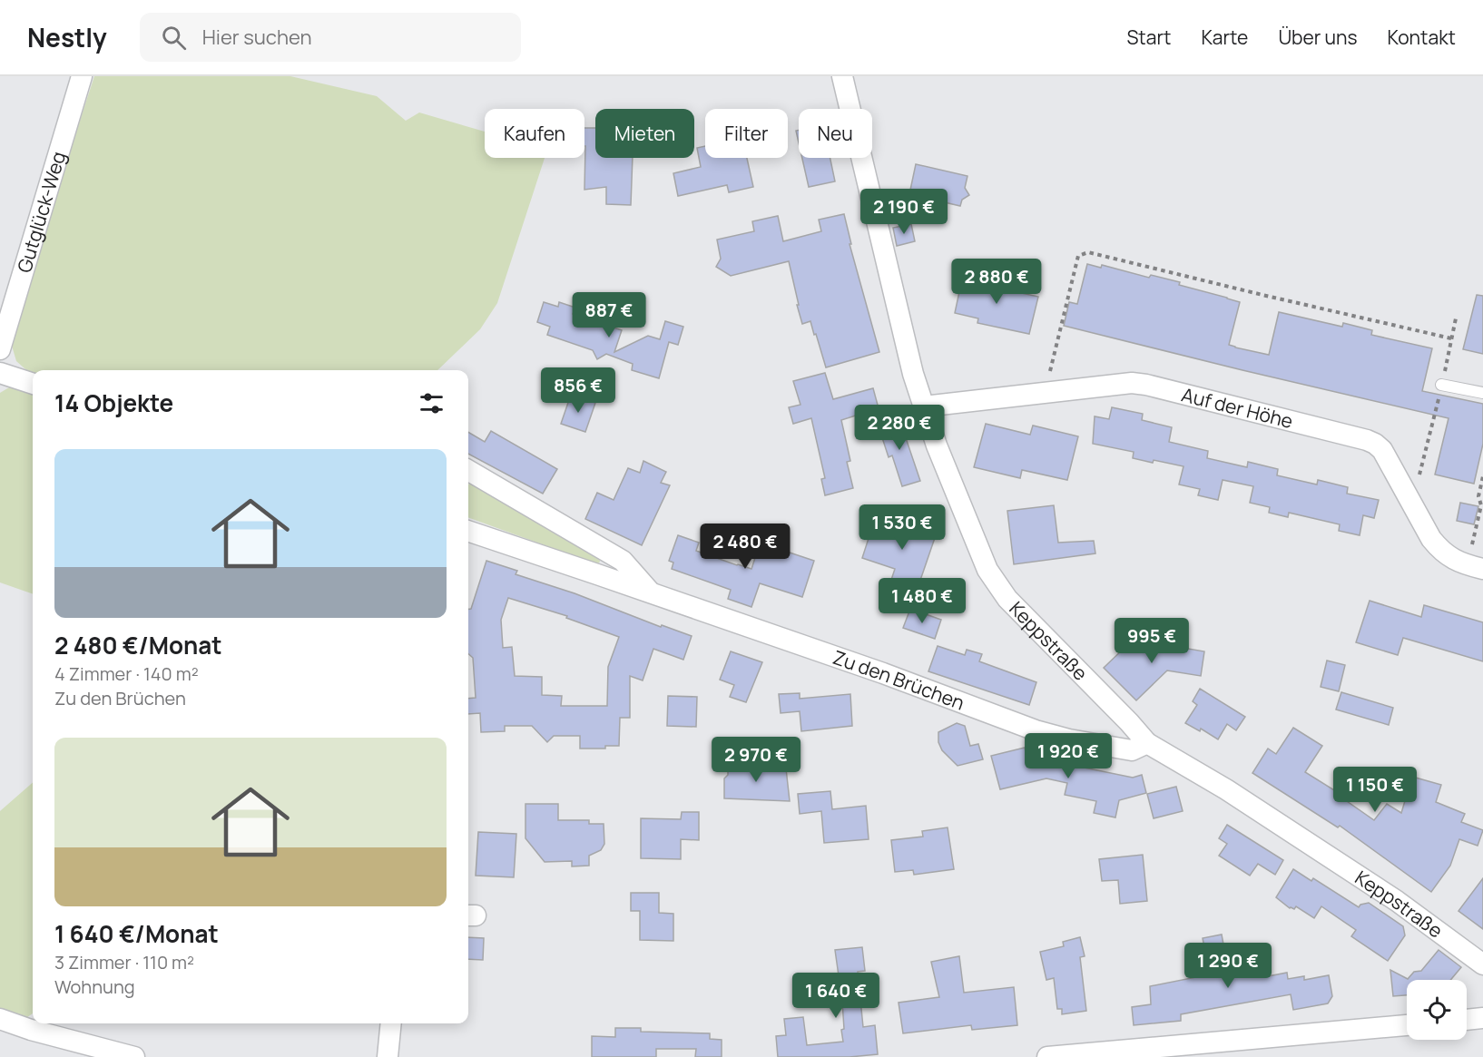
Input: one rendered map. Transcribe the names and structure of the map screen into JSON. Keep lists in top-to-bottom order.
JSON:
{
  "streets": {
    "street": [
      "Gutglück-Weg",
      "Auf der Höhe",
      "Keppstraße",
      "Zu den Brüchen"
    ]
  },
  "crossings": [
    ["Auf der Höhe", "Keppstraße"],
    ["Keppstraße", "Zu den Brüchen"]
  ],
  "page": {
    "header": "Nestly",
    "search": "Hier suchen",
    "nav": [
      "Start",
      "Karte",
      "Über uns",
      "Kontakt"
    ],
    "chip": [
      "Kaufen",
      "Mieten",
      "Filter",
      "Neu"
    ],
    "price": [
      "2 190 €",
      "2 880 €",
      "887 €",
      "856 €",
      "2 280 €",
      "1 530 €",
      "2 480 €",
      "1 480 €",
      "995 €",
      "1 920 €",
      "2 970 €",
      "1 150 €",
      "1 290 €",
      "1 640 €"
    ],
    "heading": "14 Objekte",
    "list": [
      {
        "name": "2 480 €/Monat",
        "note": "4 Zimmer · 140 m² · Zu den Brüchen"
      },
      {
        "name": "1 640 €/Monat",
        "note": "3 Zimmer · 110 m² · Wohnung"
      }
    ]
  }
}
